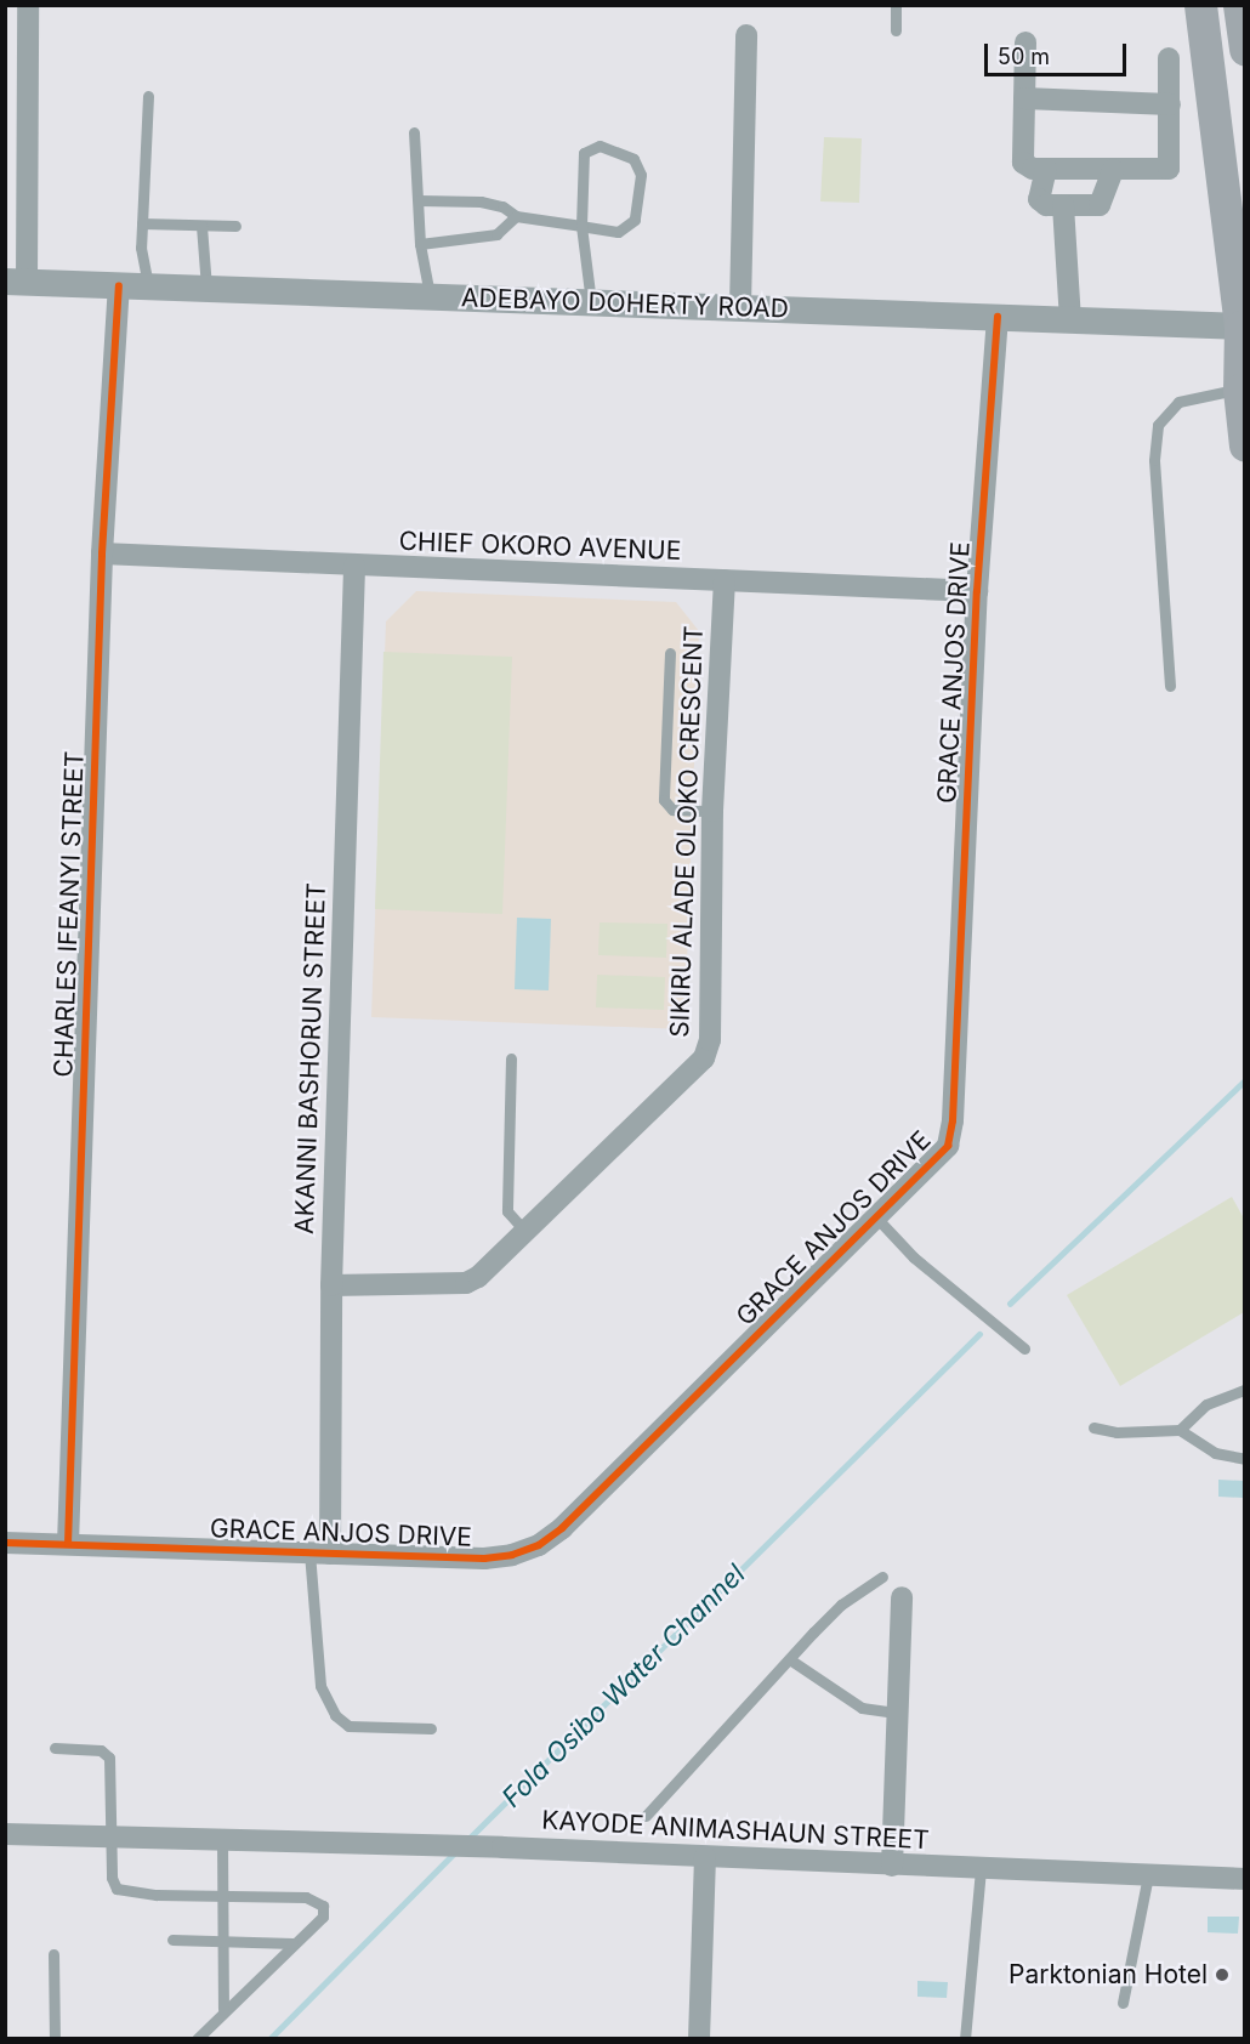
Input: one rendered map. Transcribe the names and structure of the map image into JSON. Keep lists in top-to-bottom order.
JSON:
{
  "streets": {
    "street": [
      "ADEBAYO DOHERTY ROAD",
      "CHIEF OKORO AVENUE",
      "GRACE ANJOS DRIVE",
      "SIKIRU ALADE OLOKO CRESCENT",
      "CHARLES IFEANYI STREET",
      "AKANNI BASHORUN STREET",
      "KAYODE ANIMASHAUN STREET"
    ]
  },
  "crossings": [
    ["ADEBAYO DOHERTY ROAD", "GRACE ANJOS DRIVE"],
    ["ADEBAYO DOHERTY ROAD", "CHARLES IFEANYI STREET"],
    ["CHIEF OKORO AVENUE", "GRACE ANJOS DRIVE"],
    ["CHIEF OKORO AVENUE", "SIKIRU ALADE OLOKO CRESCENT"],
    ["CHIEF OKORO AVENUE", "CHARLES IFEANYI STREET"],
    ["CHIEF OKORO AVENUE", "AKANNI BASHORUN STREET"],
    ["GRACE ANJOS DRIVE", "CHARLES IFEANYI STREET"],
    ["GRACE ANJOS DRIVE", "AKANNI BASHORUN STREET"],
    ["SIKIRU ALADE OLOKO CRESCENT", "AKANNI BASHORUN STREET"]
  ],
  "water": ["Fola Osibo Water Channel"],
  "places": ["Parktonian Hotel"],
  "scale_bar": "50 m"
}
